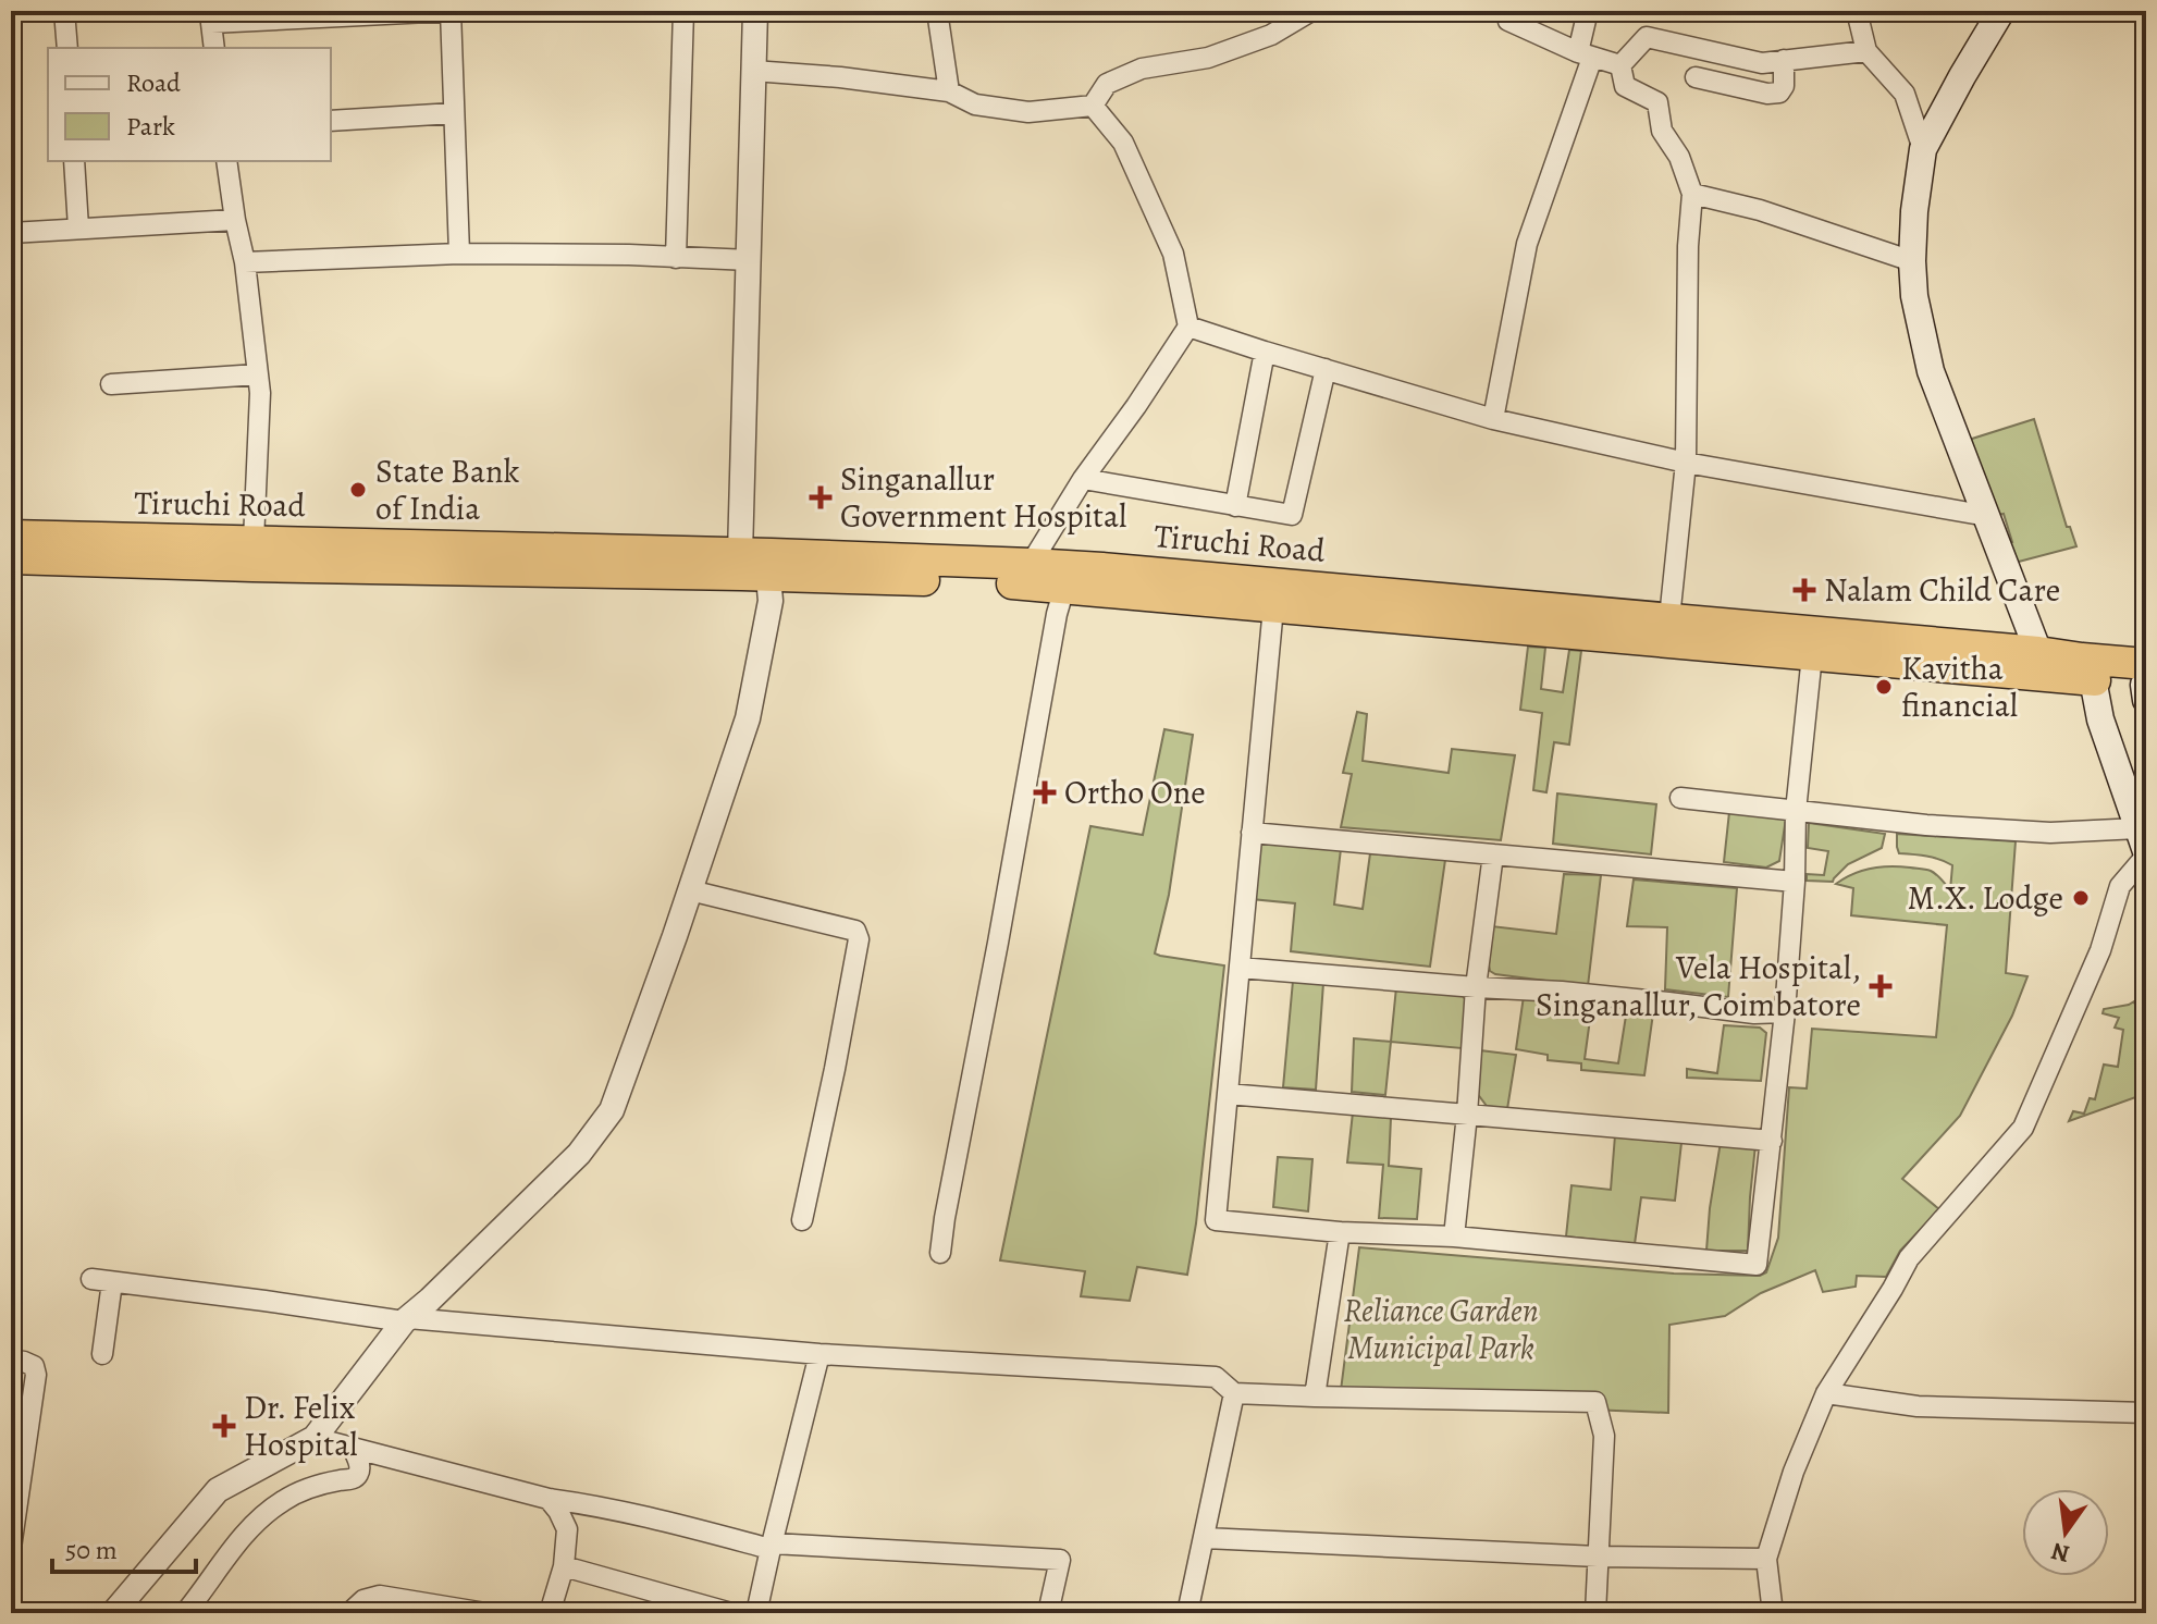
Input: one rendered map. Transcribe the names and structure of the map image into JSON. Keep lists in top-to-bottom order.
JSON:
{
  "streets": {
    "highway": ["Tiruchi Road"]
  },
  "parks": ["Reliance Garden Municipal Park"],
  "places": {
    "other": ["State Bank of India", "Kavitha financial", "M.X. Lodge"],
    "health": [
      "Singanallur Government Hospital",
      "Nalam Child Care",
      "Ortho One",
      "Vela Hospital, Singanallur, Coimbatore",
      "Dr. Felix Hospital"
    ]
  },
  "legend": ["Road", "Park"],
  "scale_bar": "50 m",
  "north": "bottom"
}
